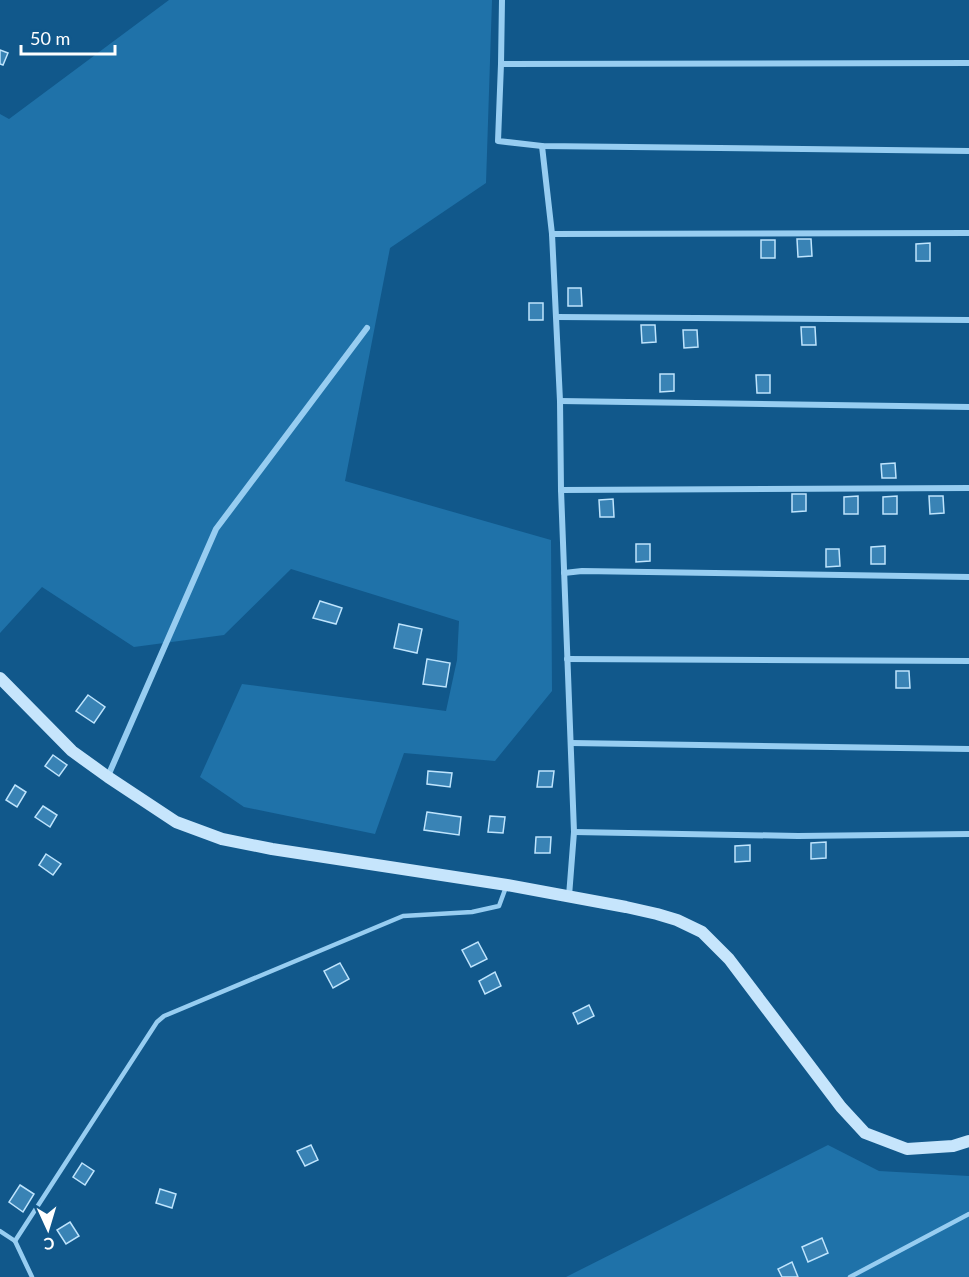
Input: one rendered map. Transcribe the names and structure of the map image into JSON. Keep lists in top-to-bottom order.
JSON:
{
  "scale_bar": "50 m",
  "north": "bottom"
}
